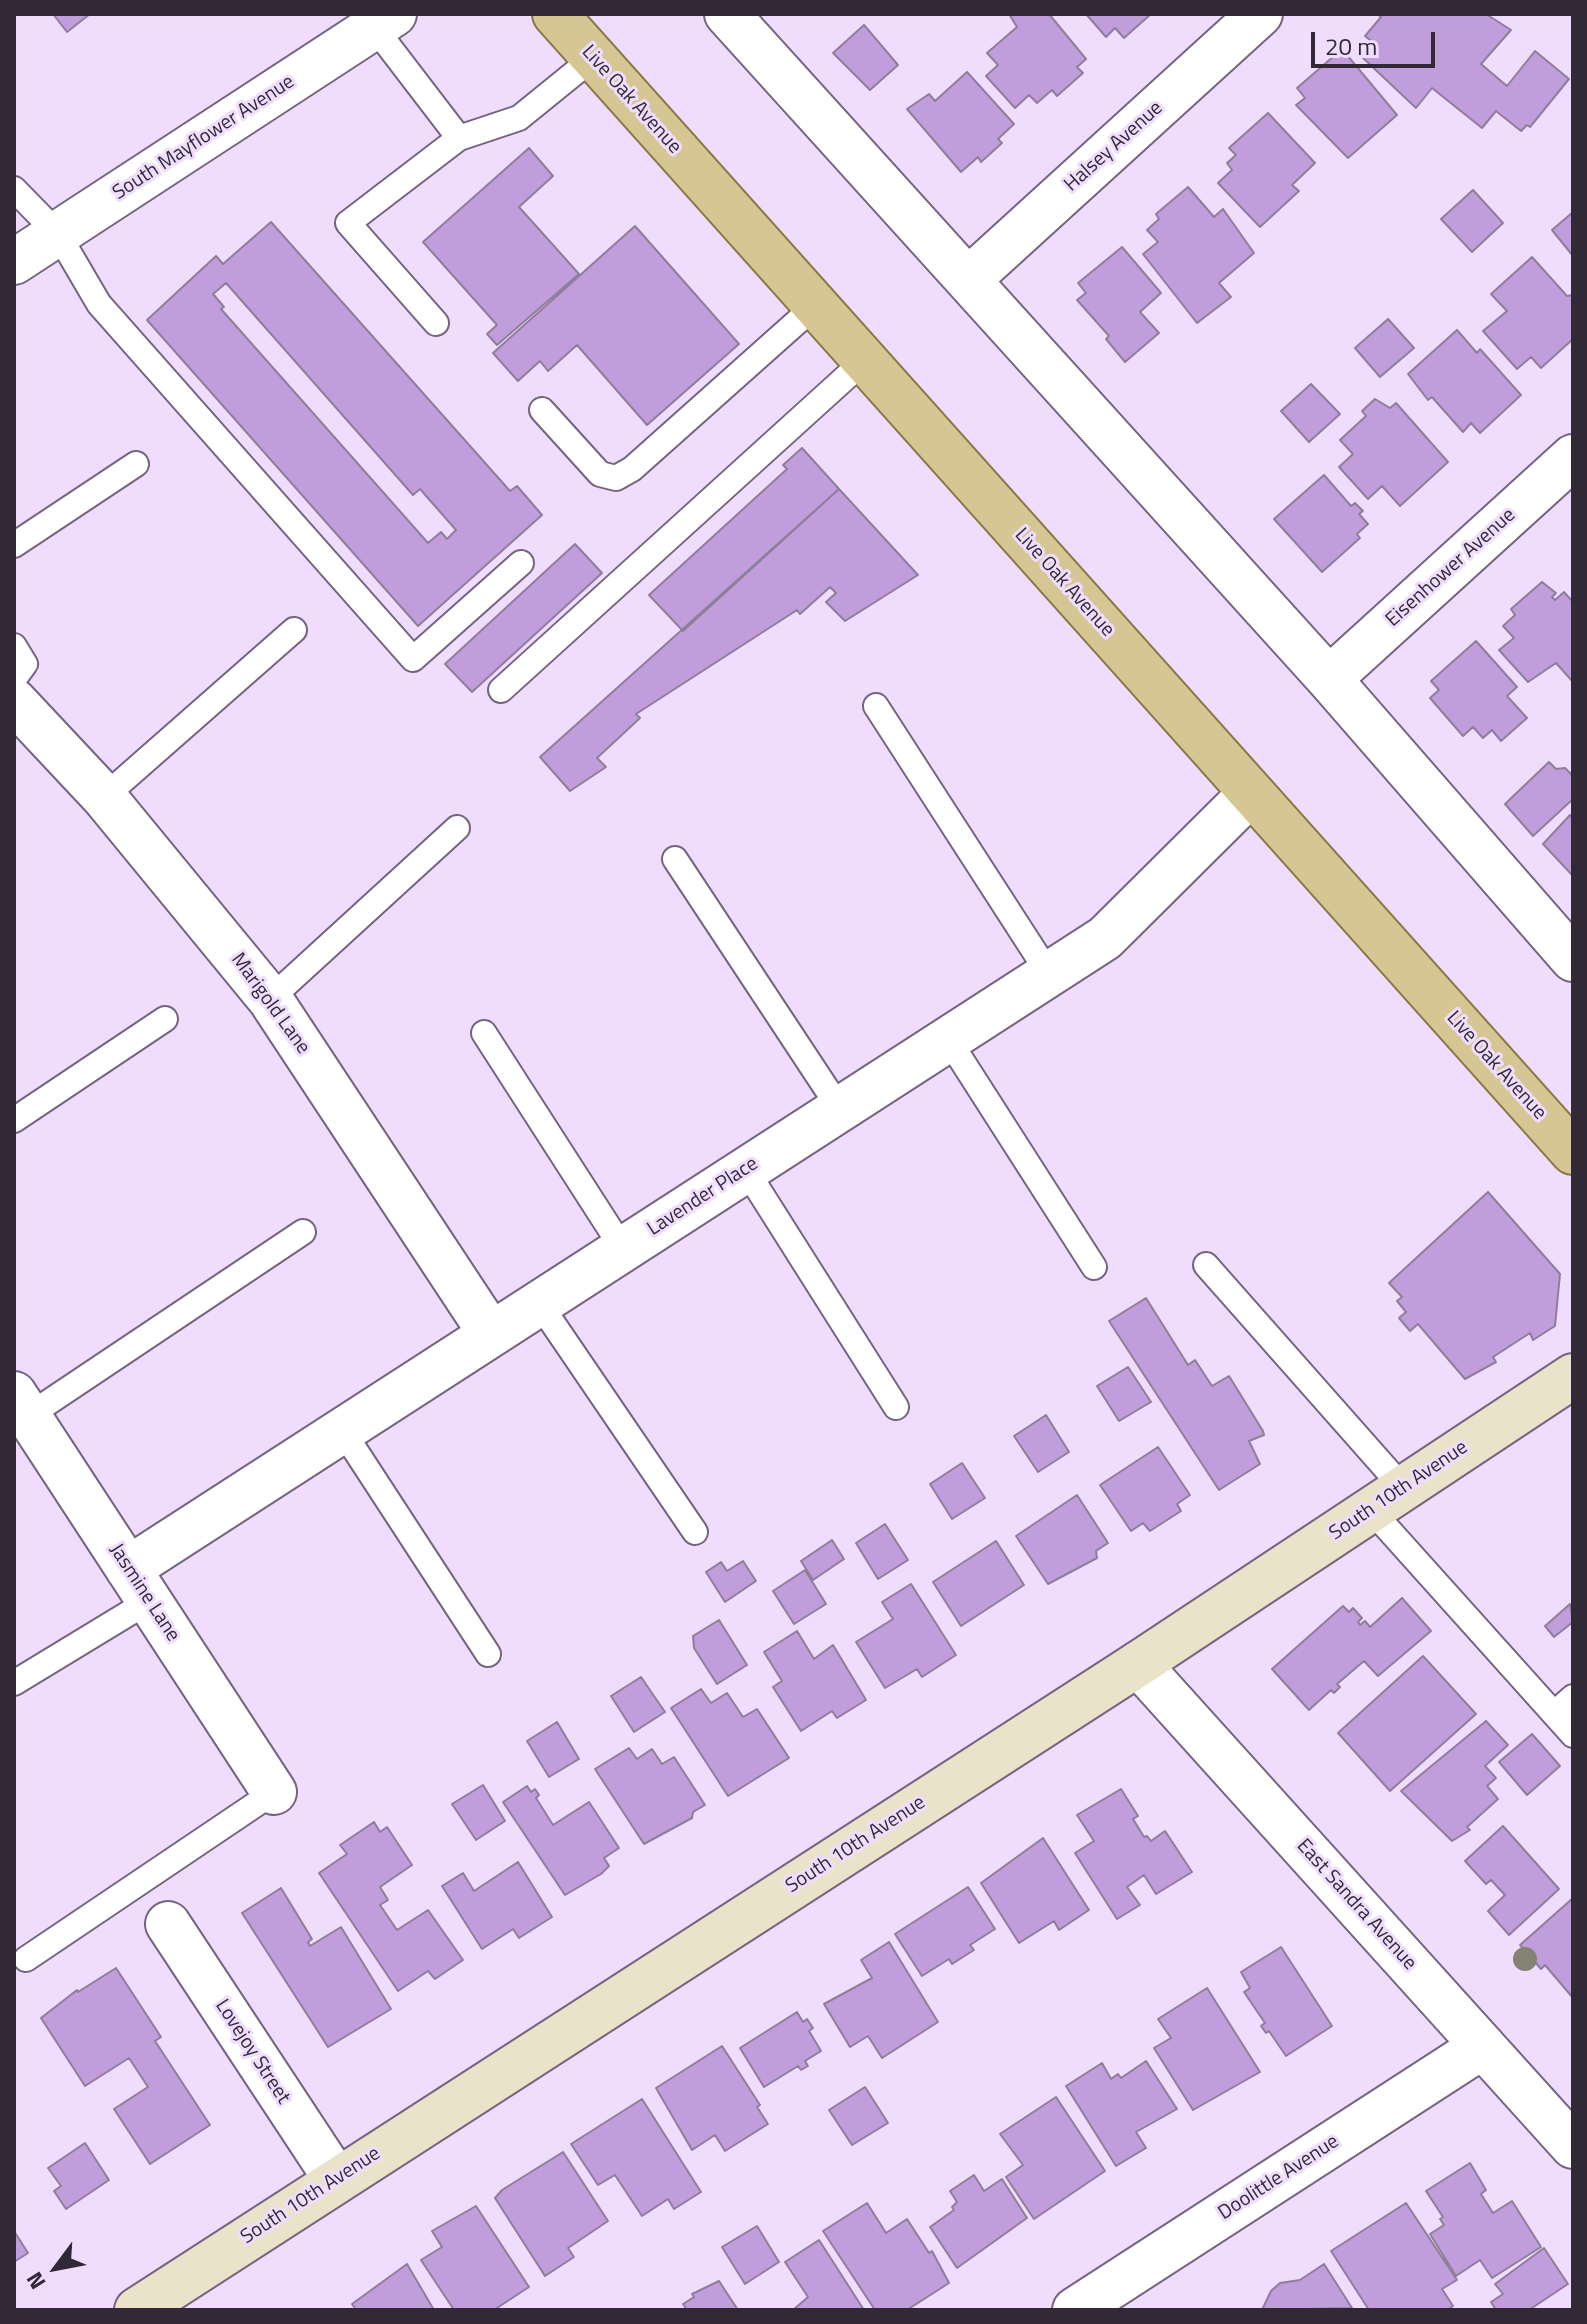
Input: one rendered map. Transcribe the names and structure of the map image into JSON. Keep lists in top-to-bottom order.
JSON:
{
  "streets": {
    "main road": ["Live Oak Avenue"],
    "street": [
      "South Mayflower Avenue",
      "Halsey Avenue",
      "Eisenhower Avenue",
      "Marigold Lane",
      "Lavender Place",
      "South 10th Avenue",
      "Jasmine Lane",
      "East Sandra Avenue",
      "Lovejoy Street",
      "Doolittle Avenue"
    ]
  },
  "crossings": [
    ["Live Oak Avenue", "Lavender Place"],
    ["Marigold Lane", "Lavender Place"],
    ["Lavender Place", "Jasmine Lane"],
    ["South 10th Avenue", "East Sandra Avenue"],
    ["South 10th Avenue", "Lovejoy Street"],
    ["East Sandra Avenue", "Doolittle Avenue"]
  ],
  "scale_bar": "20 m",
  "north": "bottom left"
}
